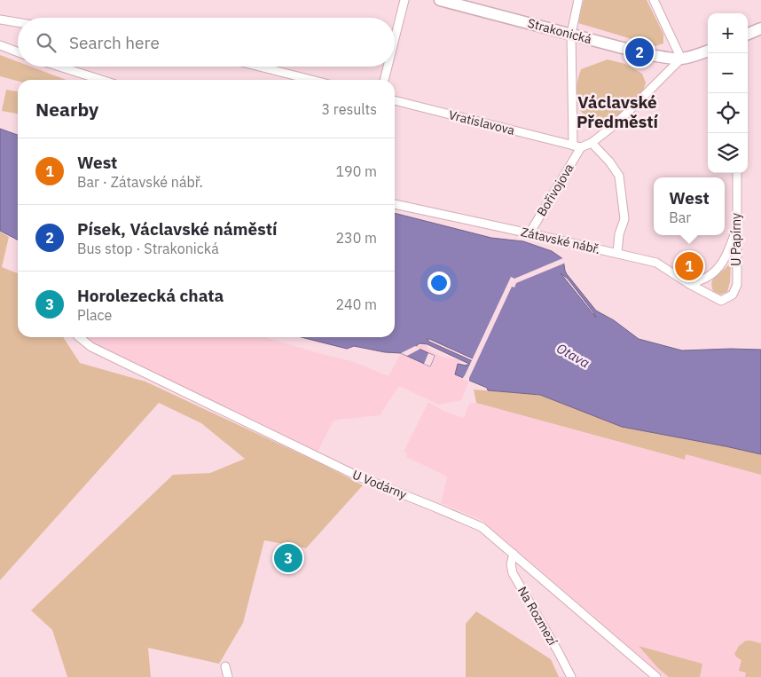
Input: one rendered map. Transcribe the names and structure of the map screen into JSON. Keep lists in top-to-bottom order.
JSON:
{
  "streets": {
    "main road": ["Strakonická"],
    "street": [
      "Vratislavova",
      "Bořivojova",
      "U Papírny",
      "Zátavské nábř.",
      "U Vodárny",
      "Na Rozmezí"
    ]
  },
  "crossings": [
    ["Vratislavova", "Bořivojova"],
    ["Bořivojova", "Zátavské nábř."],
    ["U Papírny", "Zátavské nábř."],
    ["U Vodárny", "Na Rozmezí"]
  ],
  "districts": ["Václavské Předměstí"],
  "water": ["Otava"],
  "page": {
    "map_buttons": ["+", "−"],
    "search": "Search here",
    "pins": ["2", "1", "3"],
    "heading": ["Nearby", "3 results"],
    "list": [
      {
        "mark": "1",
        "name": "West",
        "note": "Bar · Zátavské nábř.",
        "value": "190 m"
      },
      {
        "mark": "2",
        "name": "Písek, Václavské náměstí",
        "note": "Bus stop · Strakonická",
        "value": "230 m"
      },
      {
        "mark": "3",
        "name": "Horolezecká chata",
        "note": "Place",
        "value": "240 m"
      }
    ],
    "popup": ["West", "Bar"]
  }
}
